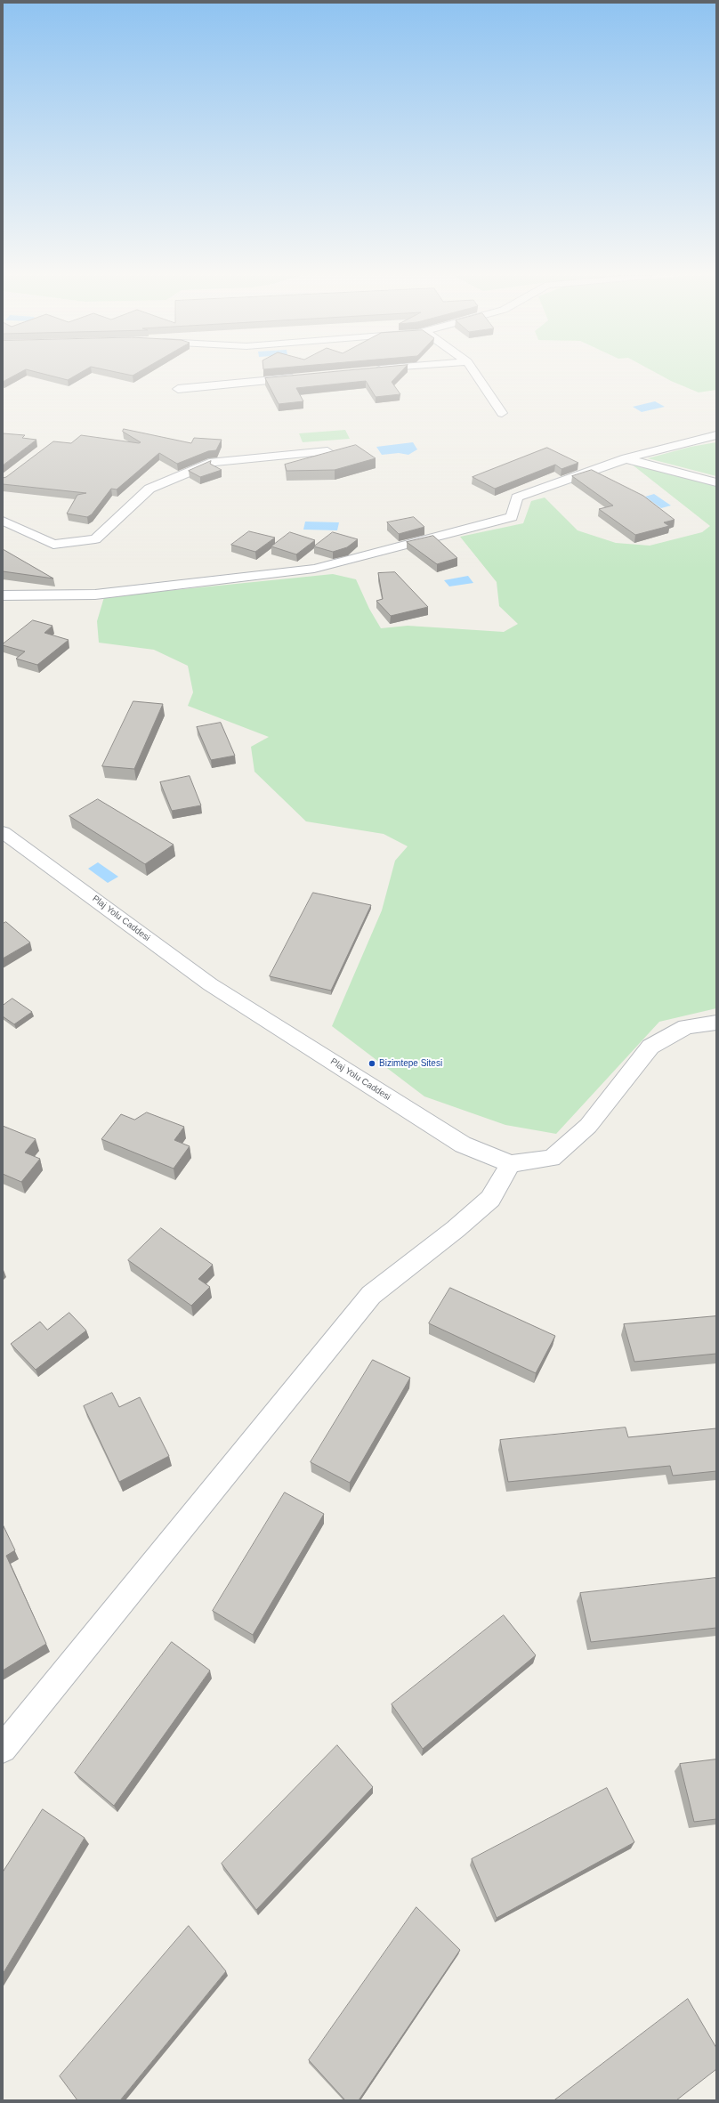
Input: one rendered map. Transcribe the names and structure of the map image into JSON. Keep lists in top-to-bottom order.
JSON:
{
  "streets": {
    "street": ["Plaj Yolu Caddesi"]
  },
  "places": ["Bizimtepe Sitesi"]
}
